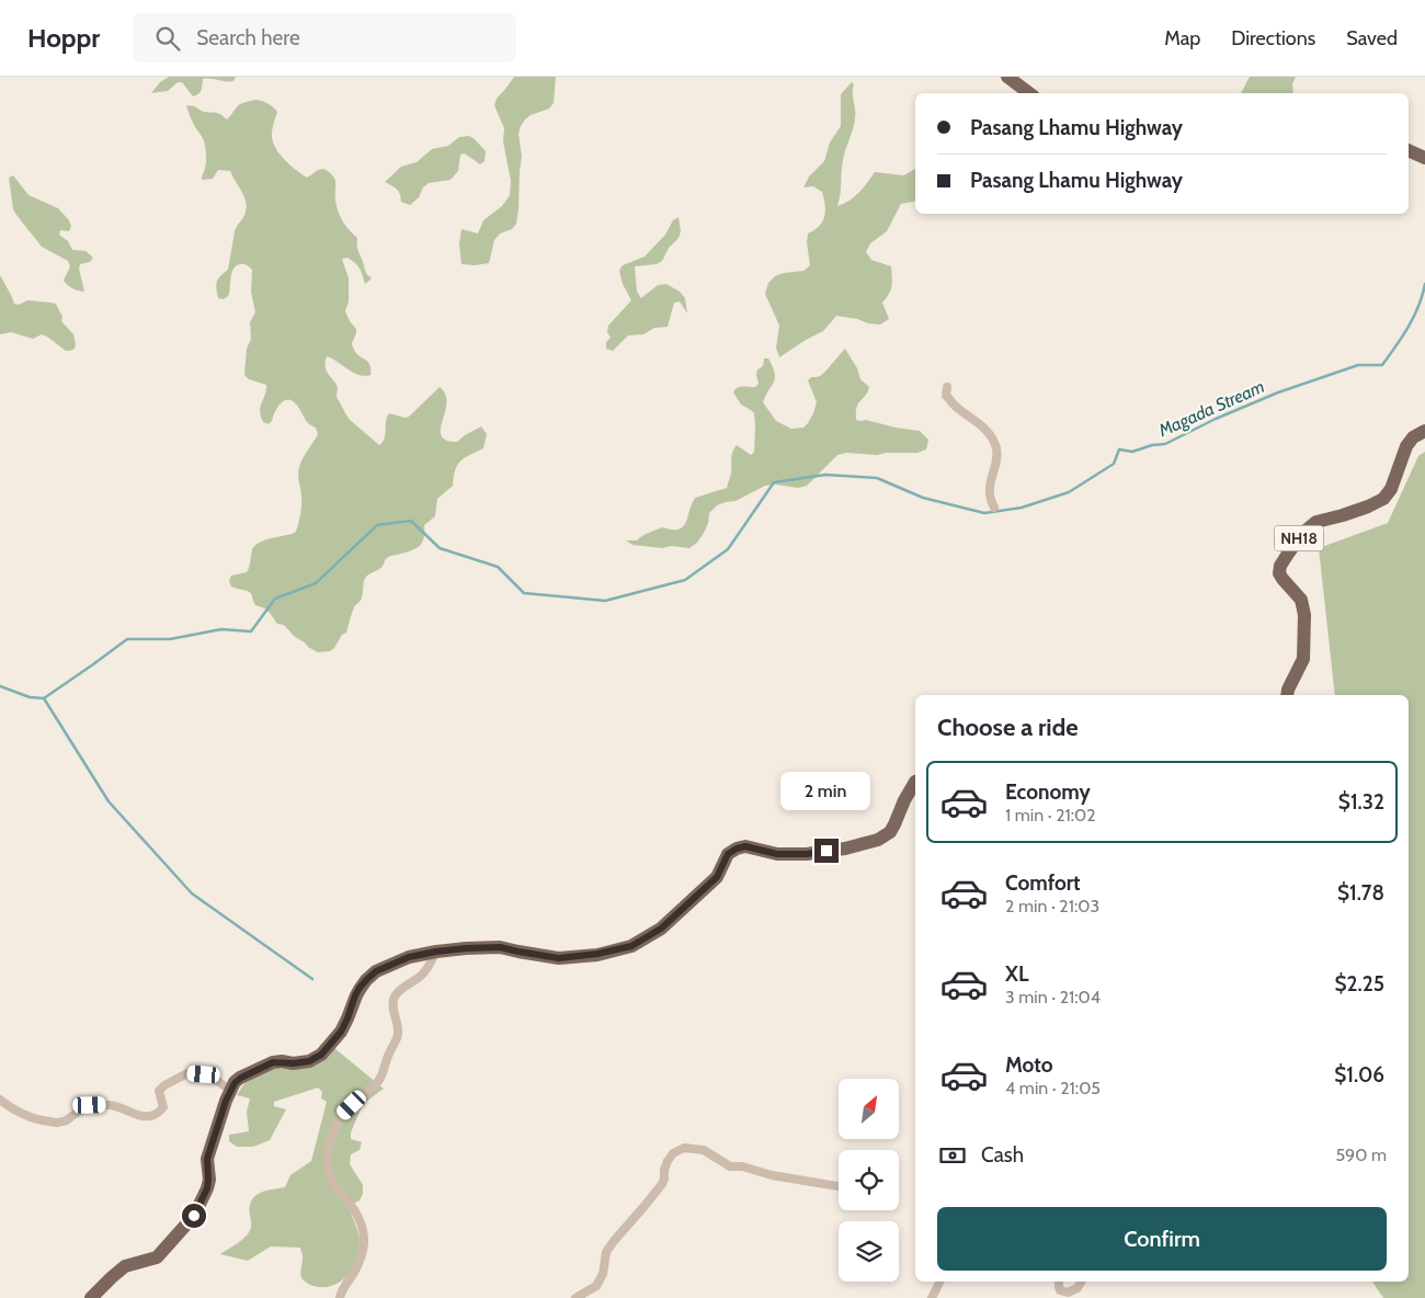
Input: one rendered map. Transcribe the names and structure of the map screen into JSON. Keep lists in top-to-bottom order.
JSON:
{
  "streets": {
    "main road": ["NH18"]
  },
  "water": ["Magada Stream"],
  "north": "top right",
  "page": {
    "header": "Hoppr",
    "search": "Search here",
    "nav": ["Map", "Directions", "Saved"],
    "banner": ["Pasang Lhamu Highway", "Pasang Lhamu Highway"],
    "heading": "Choose a ride",
    "list": [
      {
        "name": "Economy",
        "note": "1 min · 21:02",
        "value": "$1.32"
      },
      {
        "name": "Comfort",
        "note": "2 min · 21:03",
        "value": "$1.78"
      },
      {
        "name": "XL",
        "note": "3 min · 21:04",
        "value": "$2.25"
      },
      {
        "name": "Moto",
        "note": "4 min · 21:05",
        "value": "$1.06"
      }
    ],
    "bubble": "2 min",
    "pay": ["Cash", "590 m"],
    "buttons": "Confirm"
  }
}
